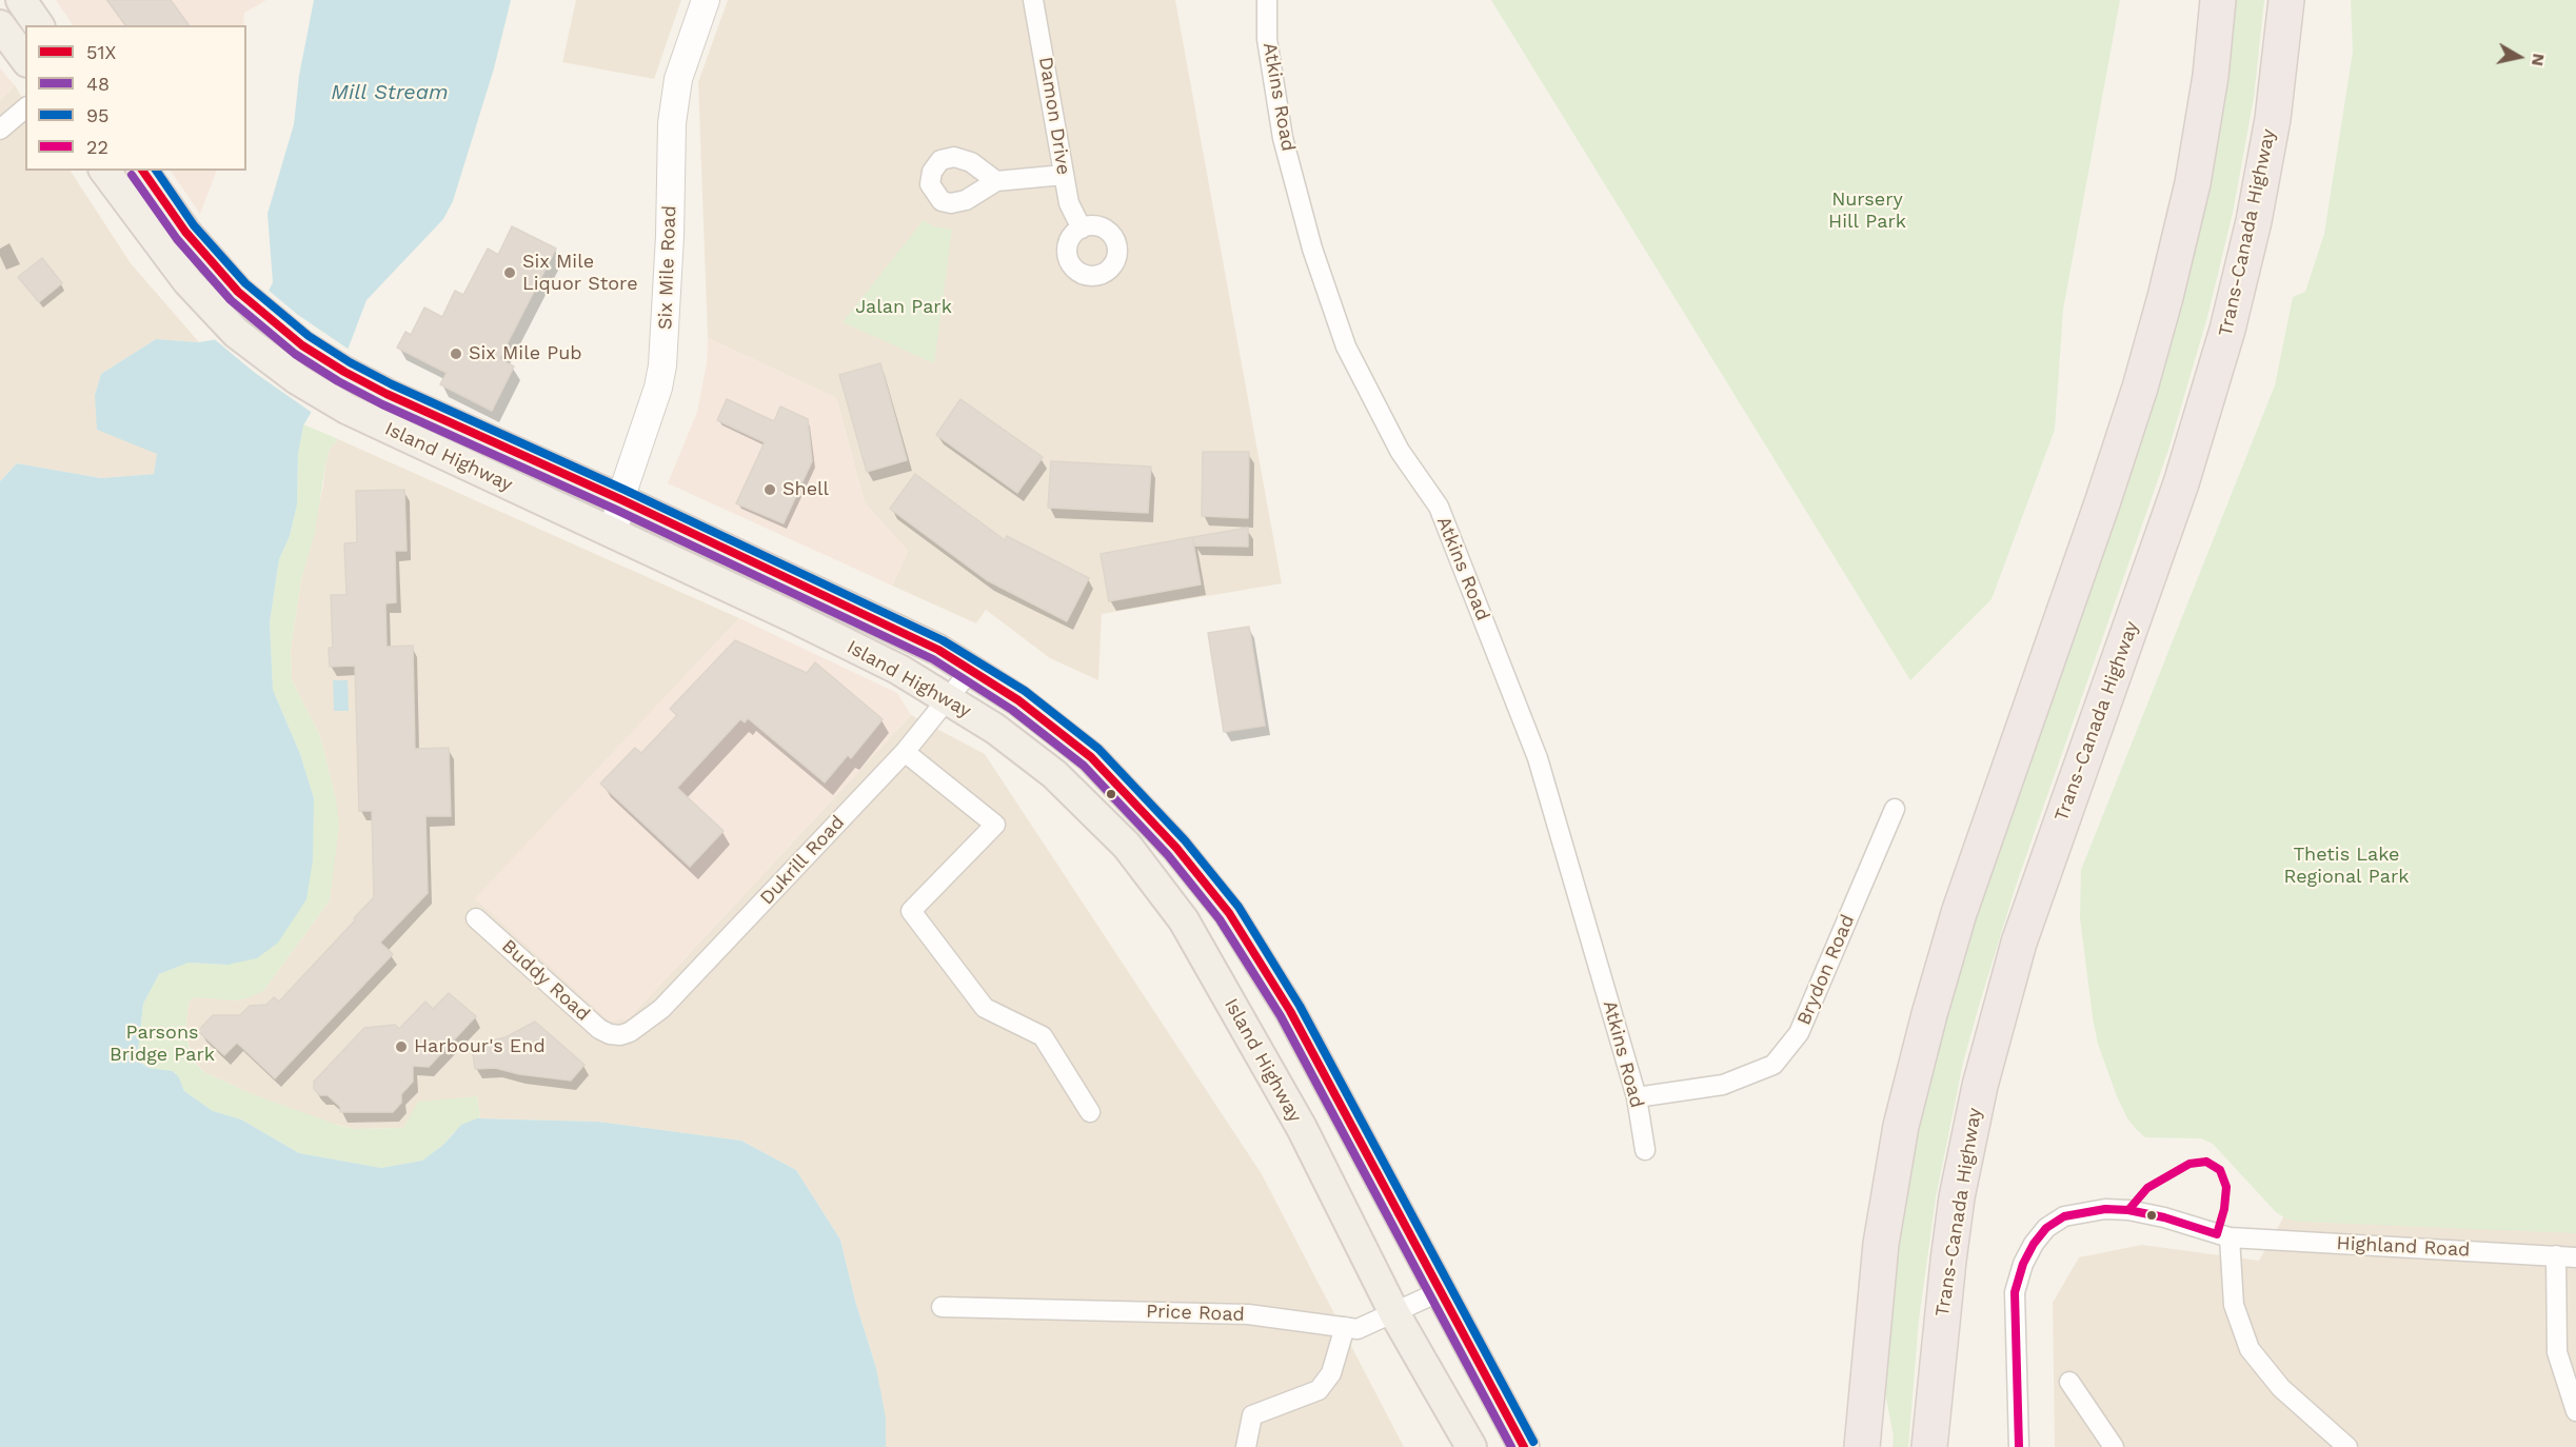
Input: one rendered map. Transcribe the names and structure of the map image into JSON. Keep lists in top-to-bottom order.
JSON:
{
  "streets": {
    "highway": ["Trans-Canada Highway"],
    "main road": ["Six Mile Road", "Island Highway"],
    "street": [
      "Atkins Road",
      "Damon Drive",
      "Dukrill Road",
      "Brydon Road",
      "Buddy Road",
      "Highland Road",
      "Price Road"
    ]
  },
  "crossings": [
    ["Atkins Road", "Brydon Road"],
    ["Six Mile Road", "Island Highway"],
    ["Island Highway", "Dukrill Road"],
    ["Island Highway", "Price Road"],
    ["Dukrill Road", "Buddy Road"]
  ],
  "water": ["Mill Stream"],
  "parks": [
    "Nursery Hill Park",
    "Jalan Park",
    "Thetis Lake Regional Park",
    "Parsons Bridge Park"
  ],
  "places": [
    "Six Mile Liquor Store",
    "Six Mile Pub",
    "Shell",
    "Harbour's End"
  ],
  "lines": [
    "transit line 51X",
    "transit line 95",
    "transit line 48",
    "transit line 22"
  ],
  "legend": [
    "51X",
    "48",
    "95",
    "22"
  ],
  "north": "right"
}
